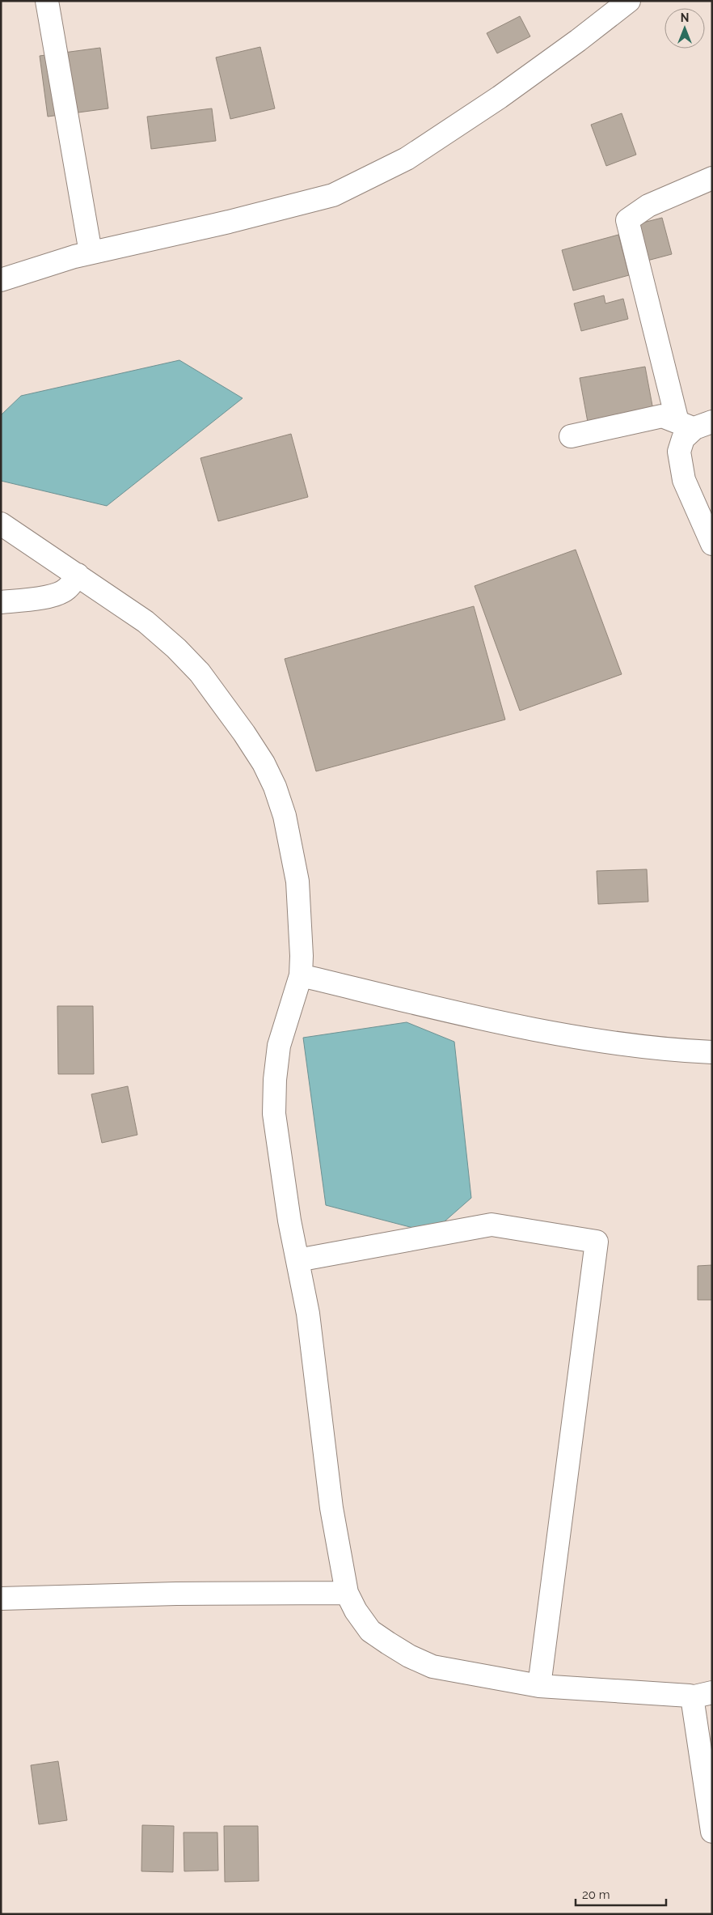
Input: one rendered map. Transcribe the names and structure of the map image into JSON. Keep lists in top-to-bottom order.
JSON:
{
  "scale_bar": "20 m",
  "north": "top"
}
